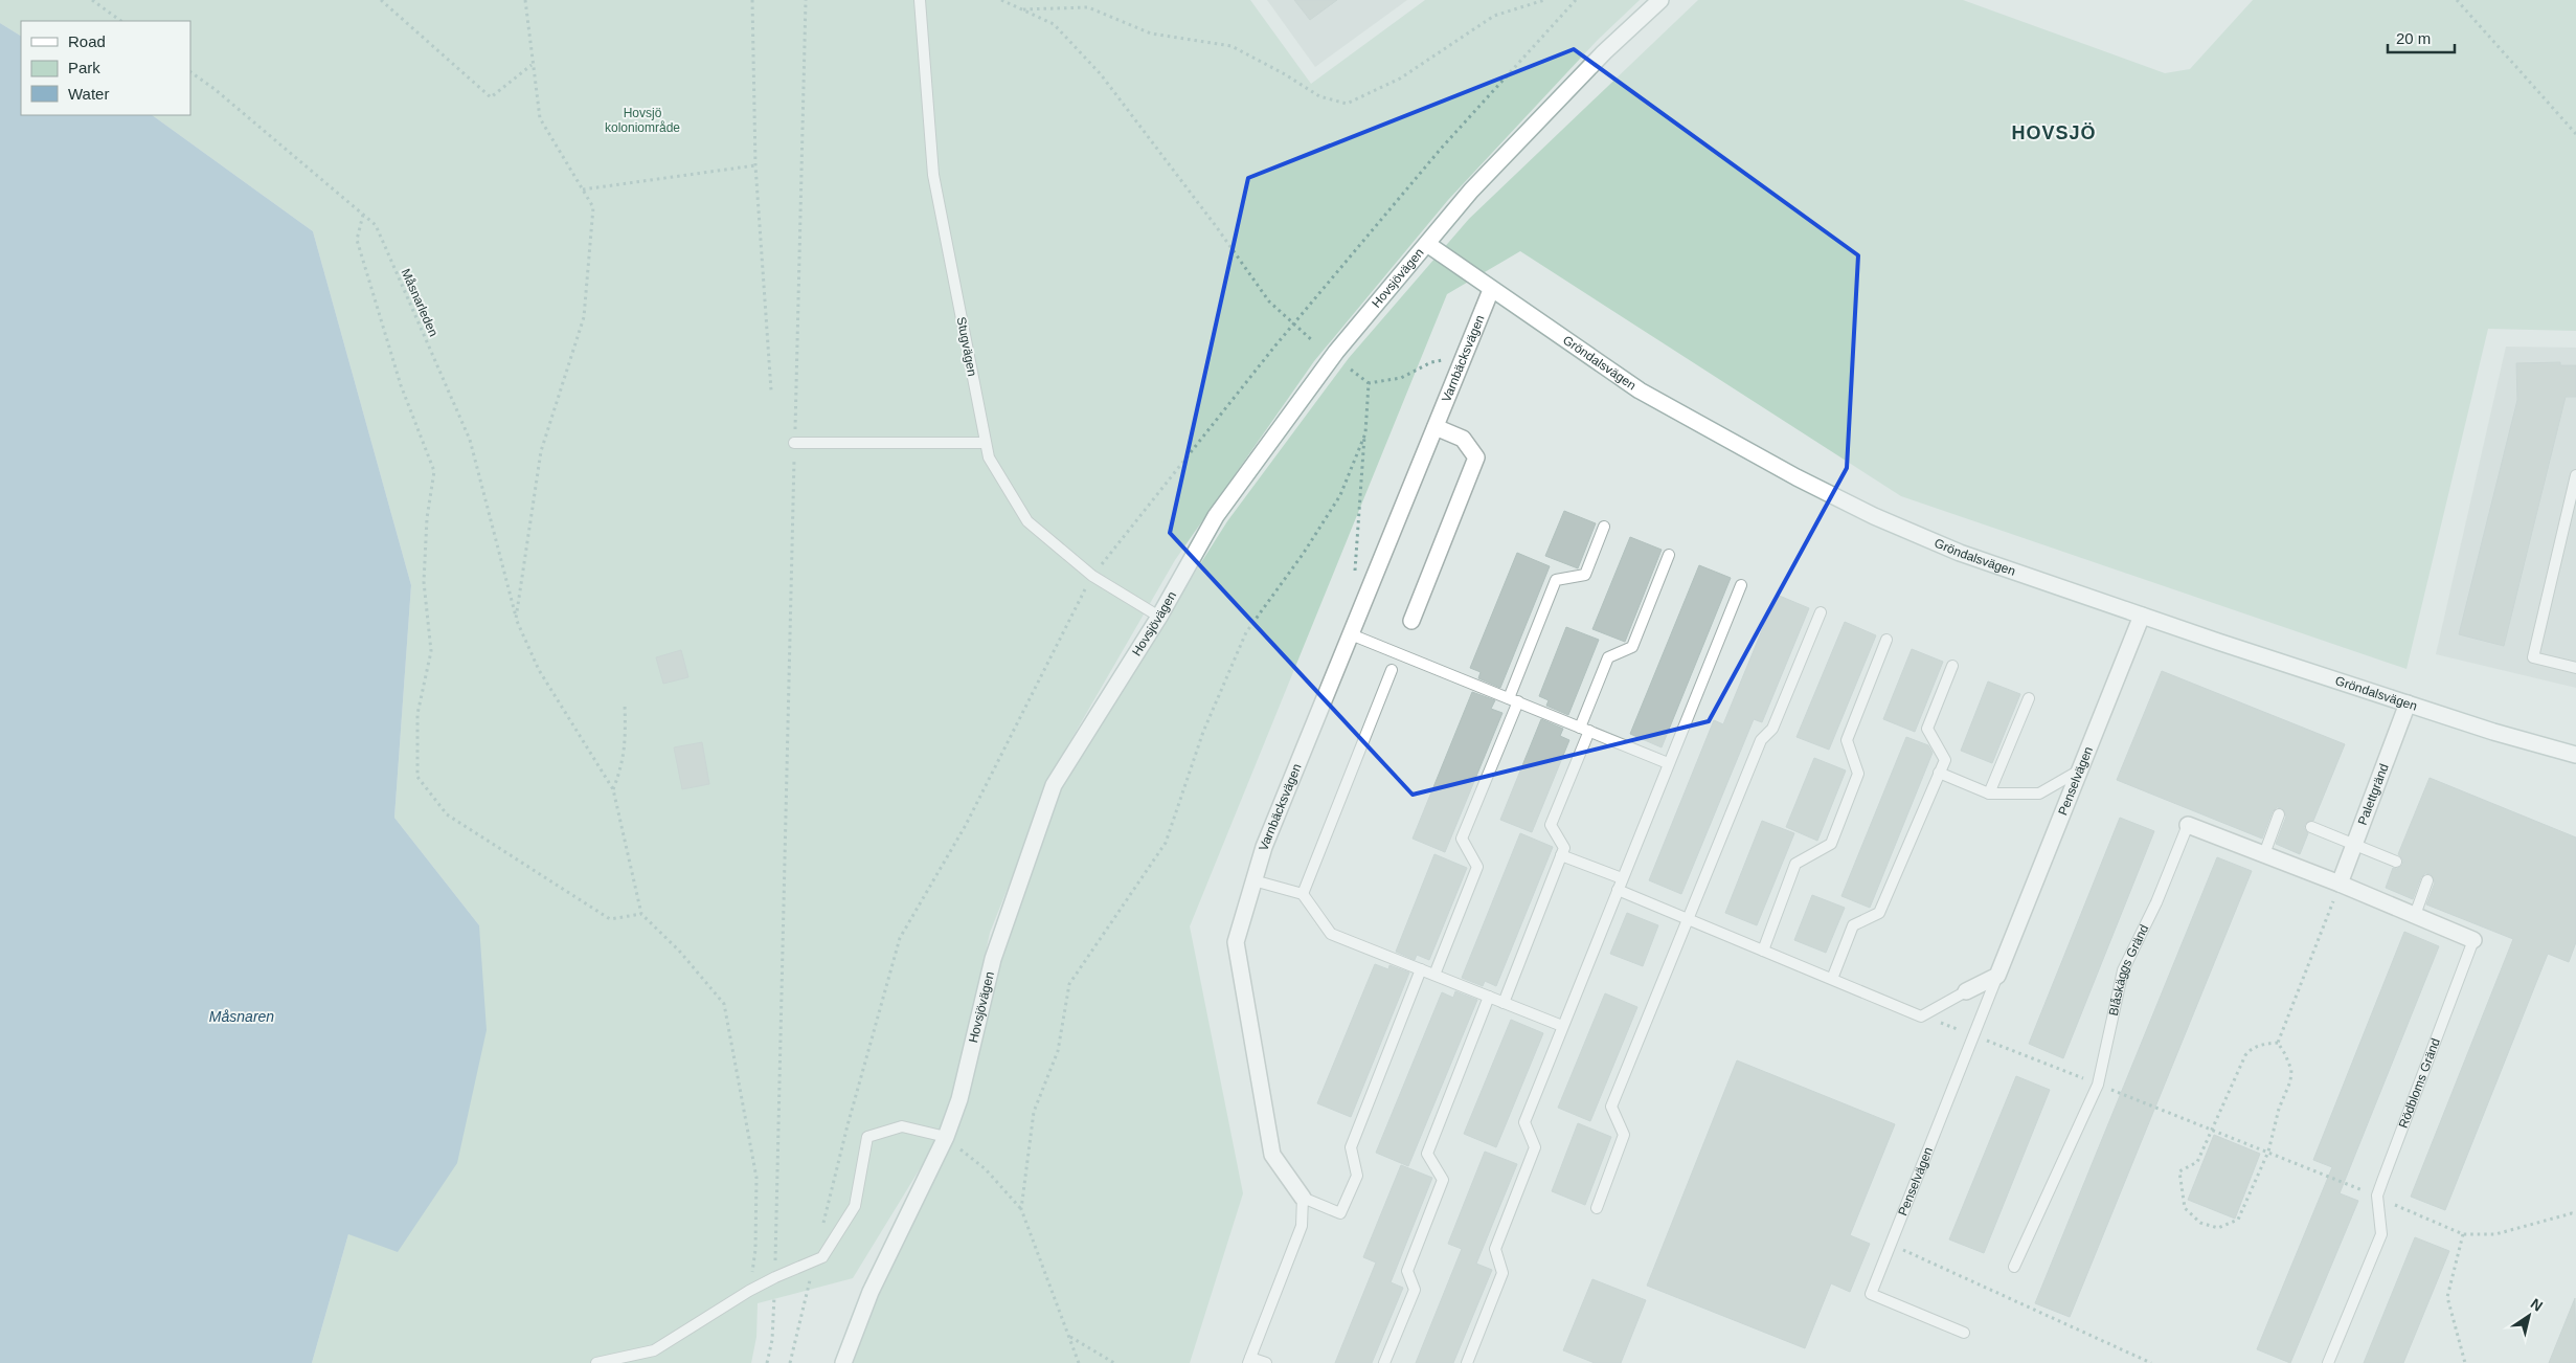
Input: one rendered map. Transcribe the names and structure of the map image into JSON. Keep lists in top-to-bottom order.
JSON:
{
  "streets": {
    "street": [
      "Hovsjövägen",
      "Varnbäcksvägen",
      "Gröndalsvägen",
      "Penselvägen",
      "Palettgränd",
      "Blåskäggs Gränd",
      "Rödbloms Gränd"
    ],
    "lane": ["Stugvägen"],
    "path": ["Måsnarleden"]
  },
  "crossings": [
    ["Hovsjövägen", "Stugvägen"],
    ["Hovsjövägen", "Gröndalsvägen"],
    ["Varnbäcksvägen", "Gröndalsvägen"],
    ["Gröndalsvägen", "Penselvägen"],
    ["Gröndalsvägen", "Palettgränd"],
    ["Palettgränd", "Blåskäggs Gränd"],
    ["Palettgränd", "Rödbloms Gränd"],
    ["Blåskäggs Gränd", "Rödbloms Gränd"]
  ],
  "districts": ["HOVSJÖ"],
  "water": ["Måsnaren"],
  "parks": ["Hovsjö koloniområde"],
  "legend": ["Road", "Park", "Water"],
  "scale_bar": "20 m",
  "north": "top right"
}
